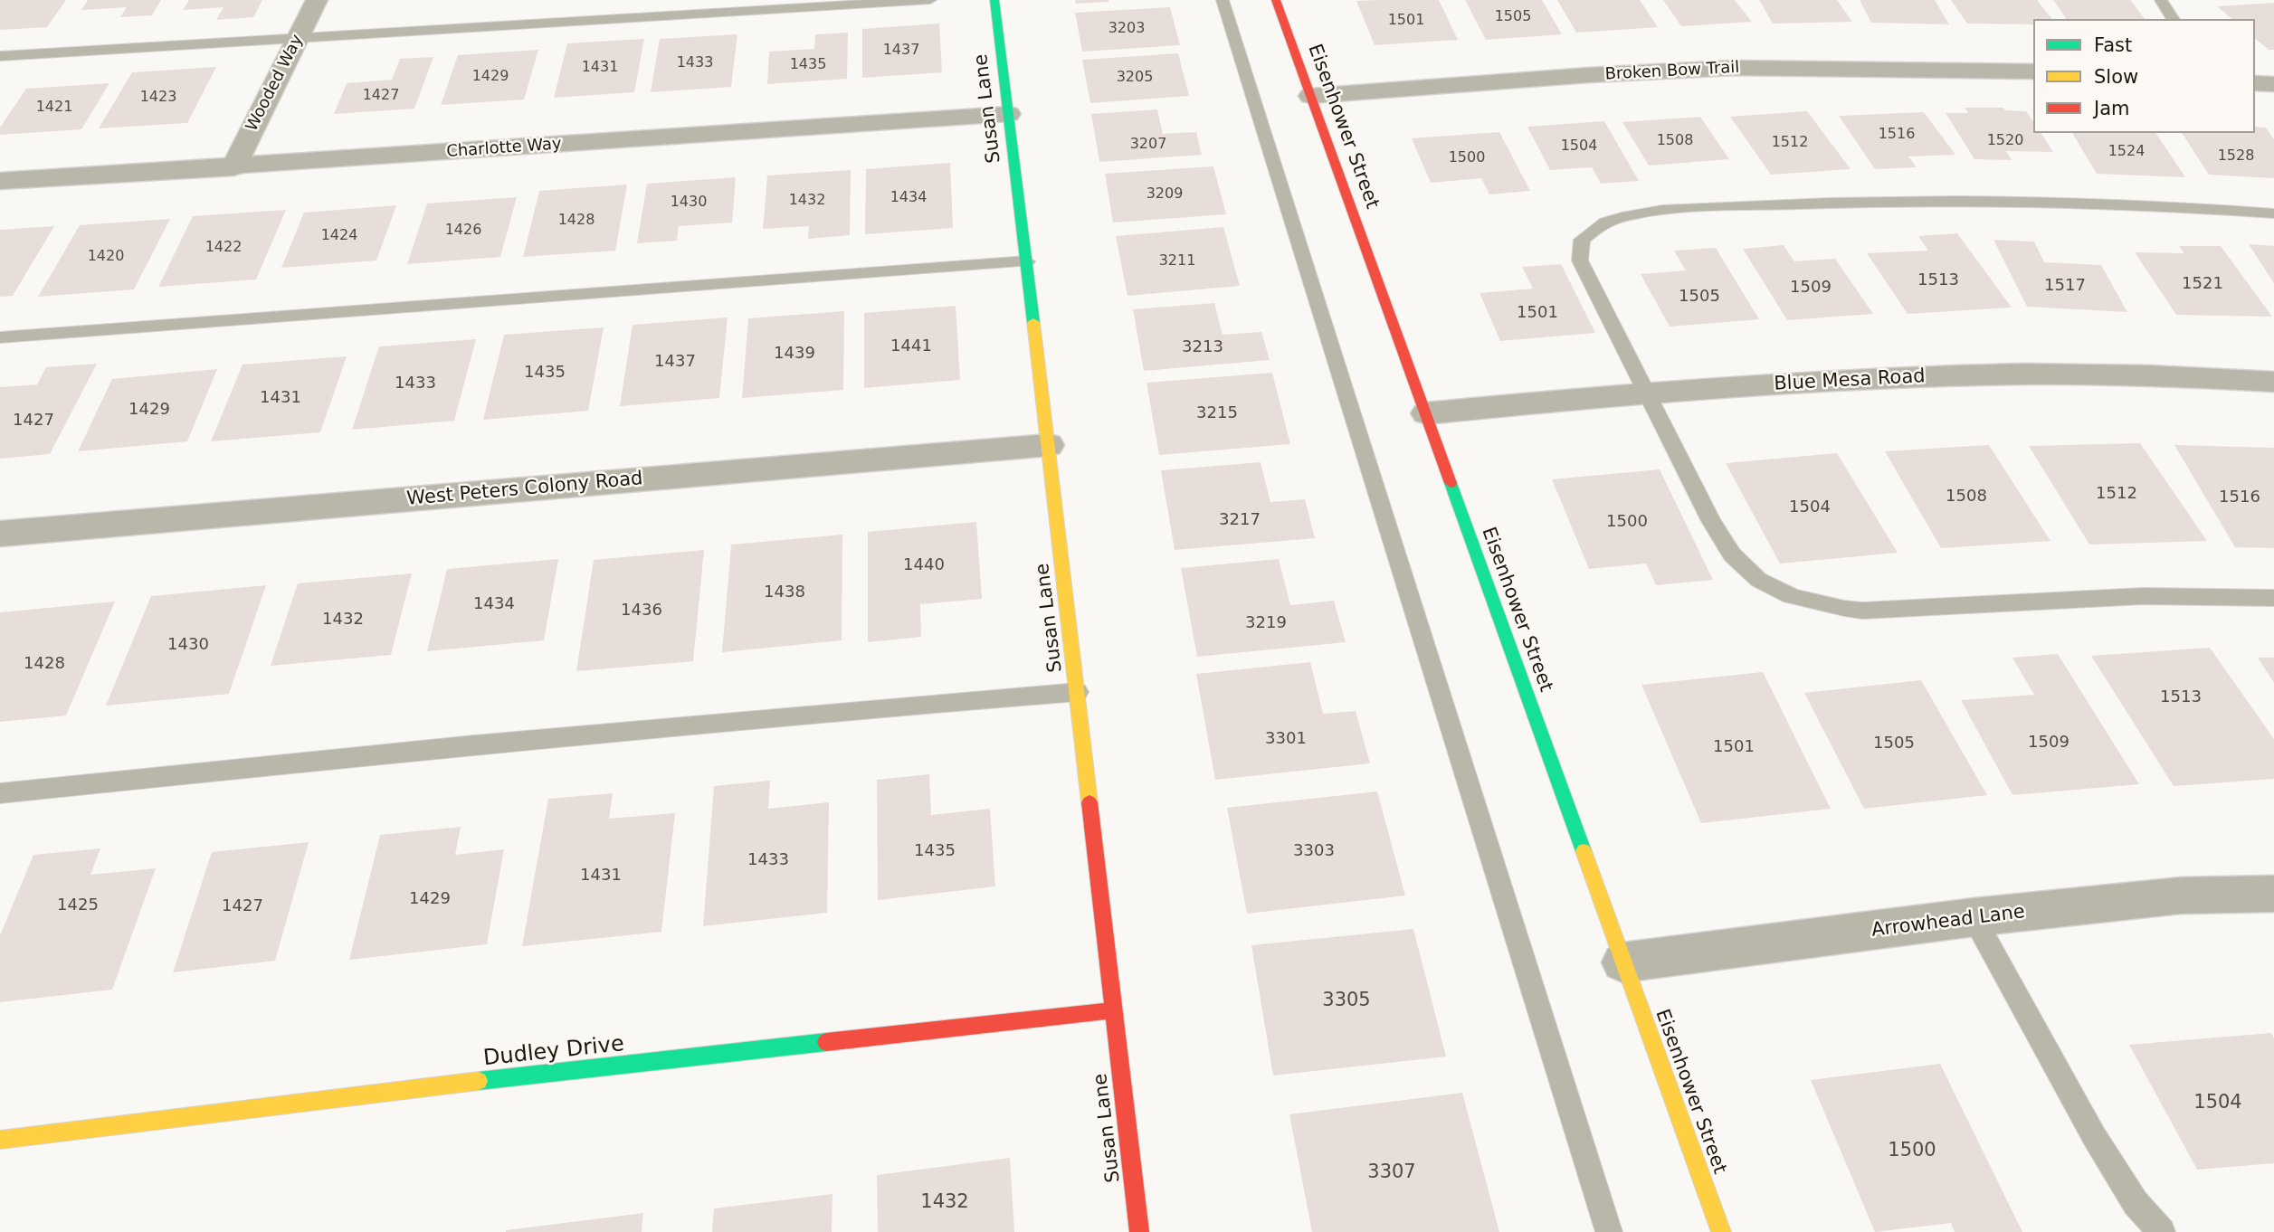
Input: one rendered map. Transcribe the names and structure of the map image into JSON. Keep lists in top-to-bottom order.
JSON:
{
  "streets": {
    "street": [
      "Broken Bow Trail",
      "Wooded Way",
      "Susan Lane",
      "Eisenhower Street",
      "Charlotte Way",
      "Blue Mesa Road",
      "West Peters Colony Road",
      "Arrowhead Lane",
      "Dudley Drive"
    ]
  },
  "crossings": [
    ["Broken Bow Trail", "Eisenhower Street"],
    ["Wooded Way", "Charlotte Way"],
    ["Susan Lane", "Charlotte Way"],
    ["Susan Lane", "West Peters Colony Road"],
    ["Susan Lane", "Dudley Drive"],
    ["Eisenhower Street", "Blue Mesa Road"],
    ["Eisenhower Street", "Arrowhead Lane"]
  ],
  "house_numbers": [
    "1505",
    "1501",
    "3203",
    "1437",
    "1433",
    "1435",
    "1431",
    "1429",
    "3205",
    "1427",
    "1423",
    "1421",
    "1516",
    "1508",
    "1520",
    "1512",
    "3207",
    "1504",
    "1524",
    "1528",
    "1500",
    "3209",
    "1434",
    "1432",
    "1430",
    "1428",
    "1426",
    "1424",
    "1422",
    "1420",
    "3211",
    "1513",
    "1521",
    "1517",
    "1509",
    "1505",
    "1501",
    "1441",
    "3213",
    "1439",
    "1437",
    "1435",
    "1433",
    "1431",
    "1429",
    "3215",
    "1427",
    "1512",
    "1508",
    "1516",
    "1504",
    "3217",
    "1500",
    "1440",
    "1438",
    "1434",
    "1436",
    "1432",
    "3219",
    "1430",
    "1428",
    "1513",
    "3301",
    "1509",
    "1505",
    "1501",
    "1435",
    "3303",
    "1433",
    "1431",
    "1429",
    "1425",
    "1427",
    "3305",
    "1504",
    "1500",
    "3307",
    "1432"
  ],
  "legend": ["Fast", "Slow", "Jam"]
}
